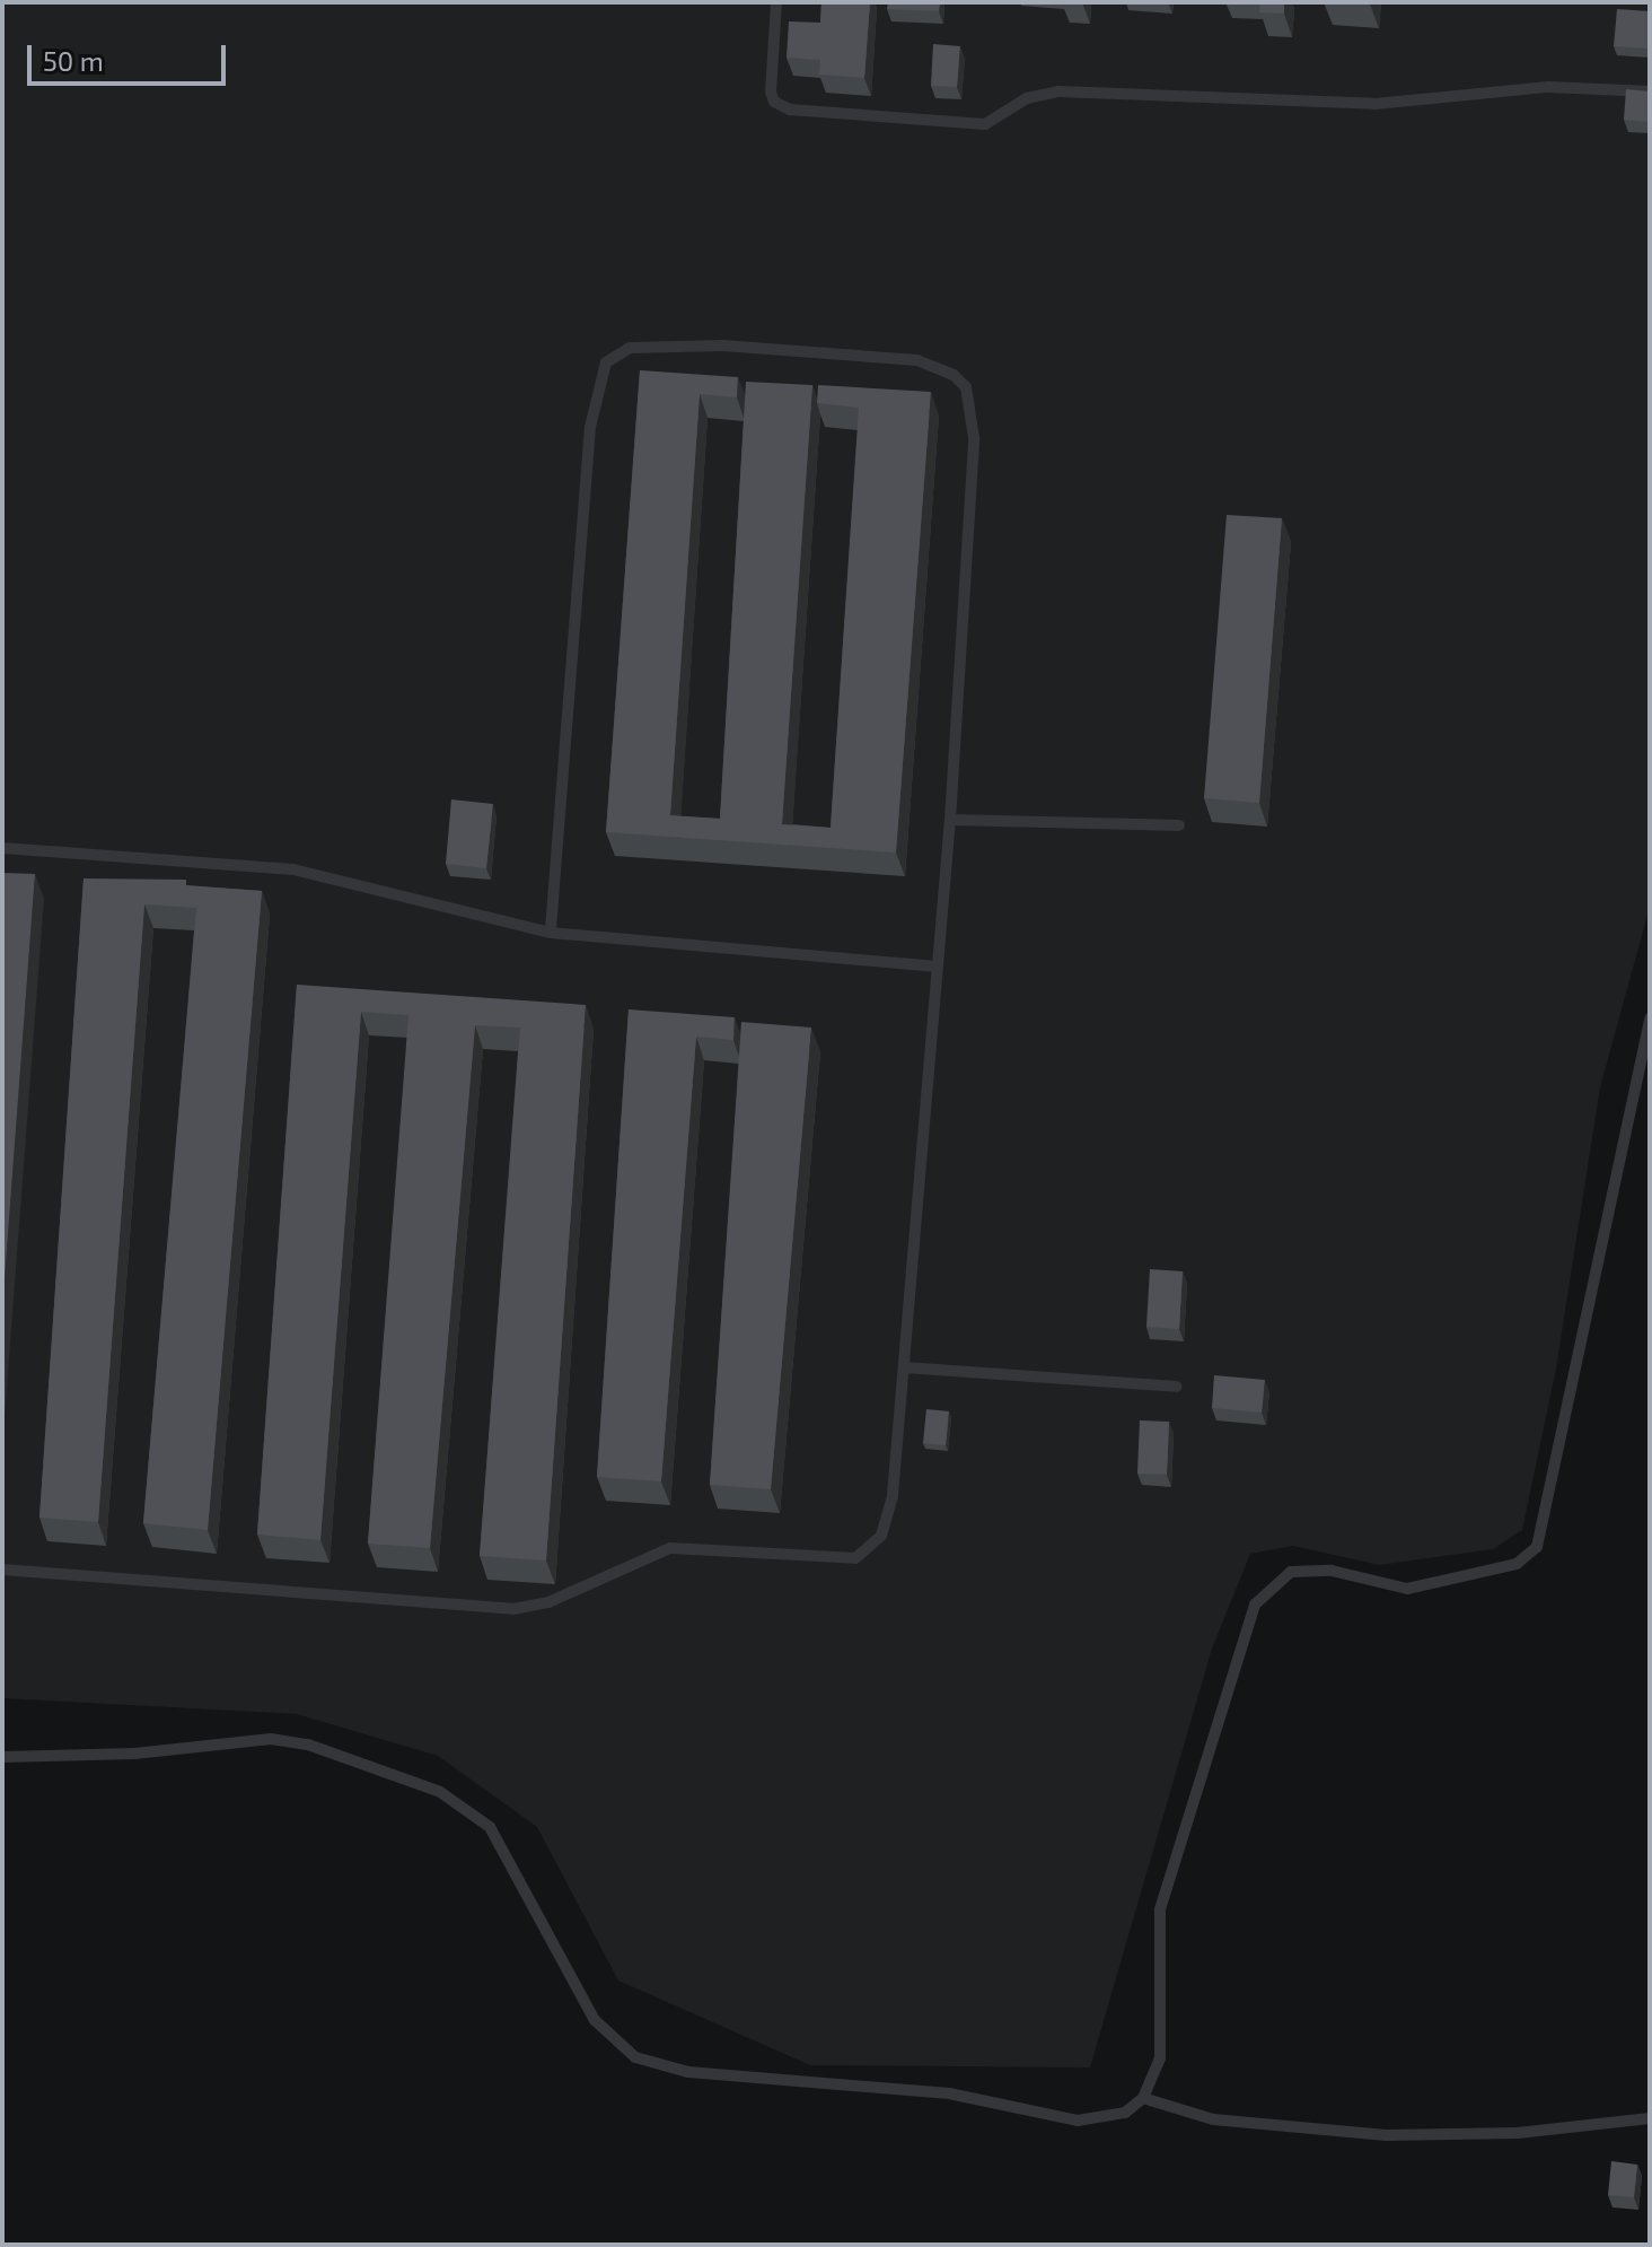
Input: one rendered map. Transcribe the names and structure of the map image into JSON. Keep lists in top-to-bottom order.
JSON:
{
  "scale_bar": "50 m"
}
